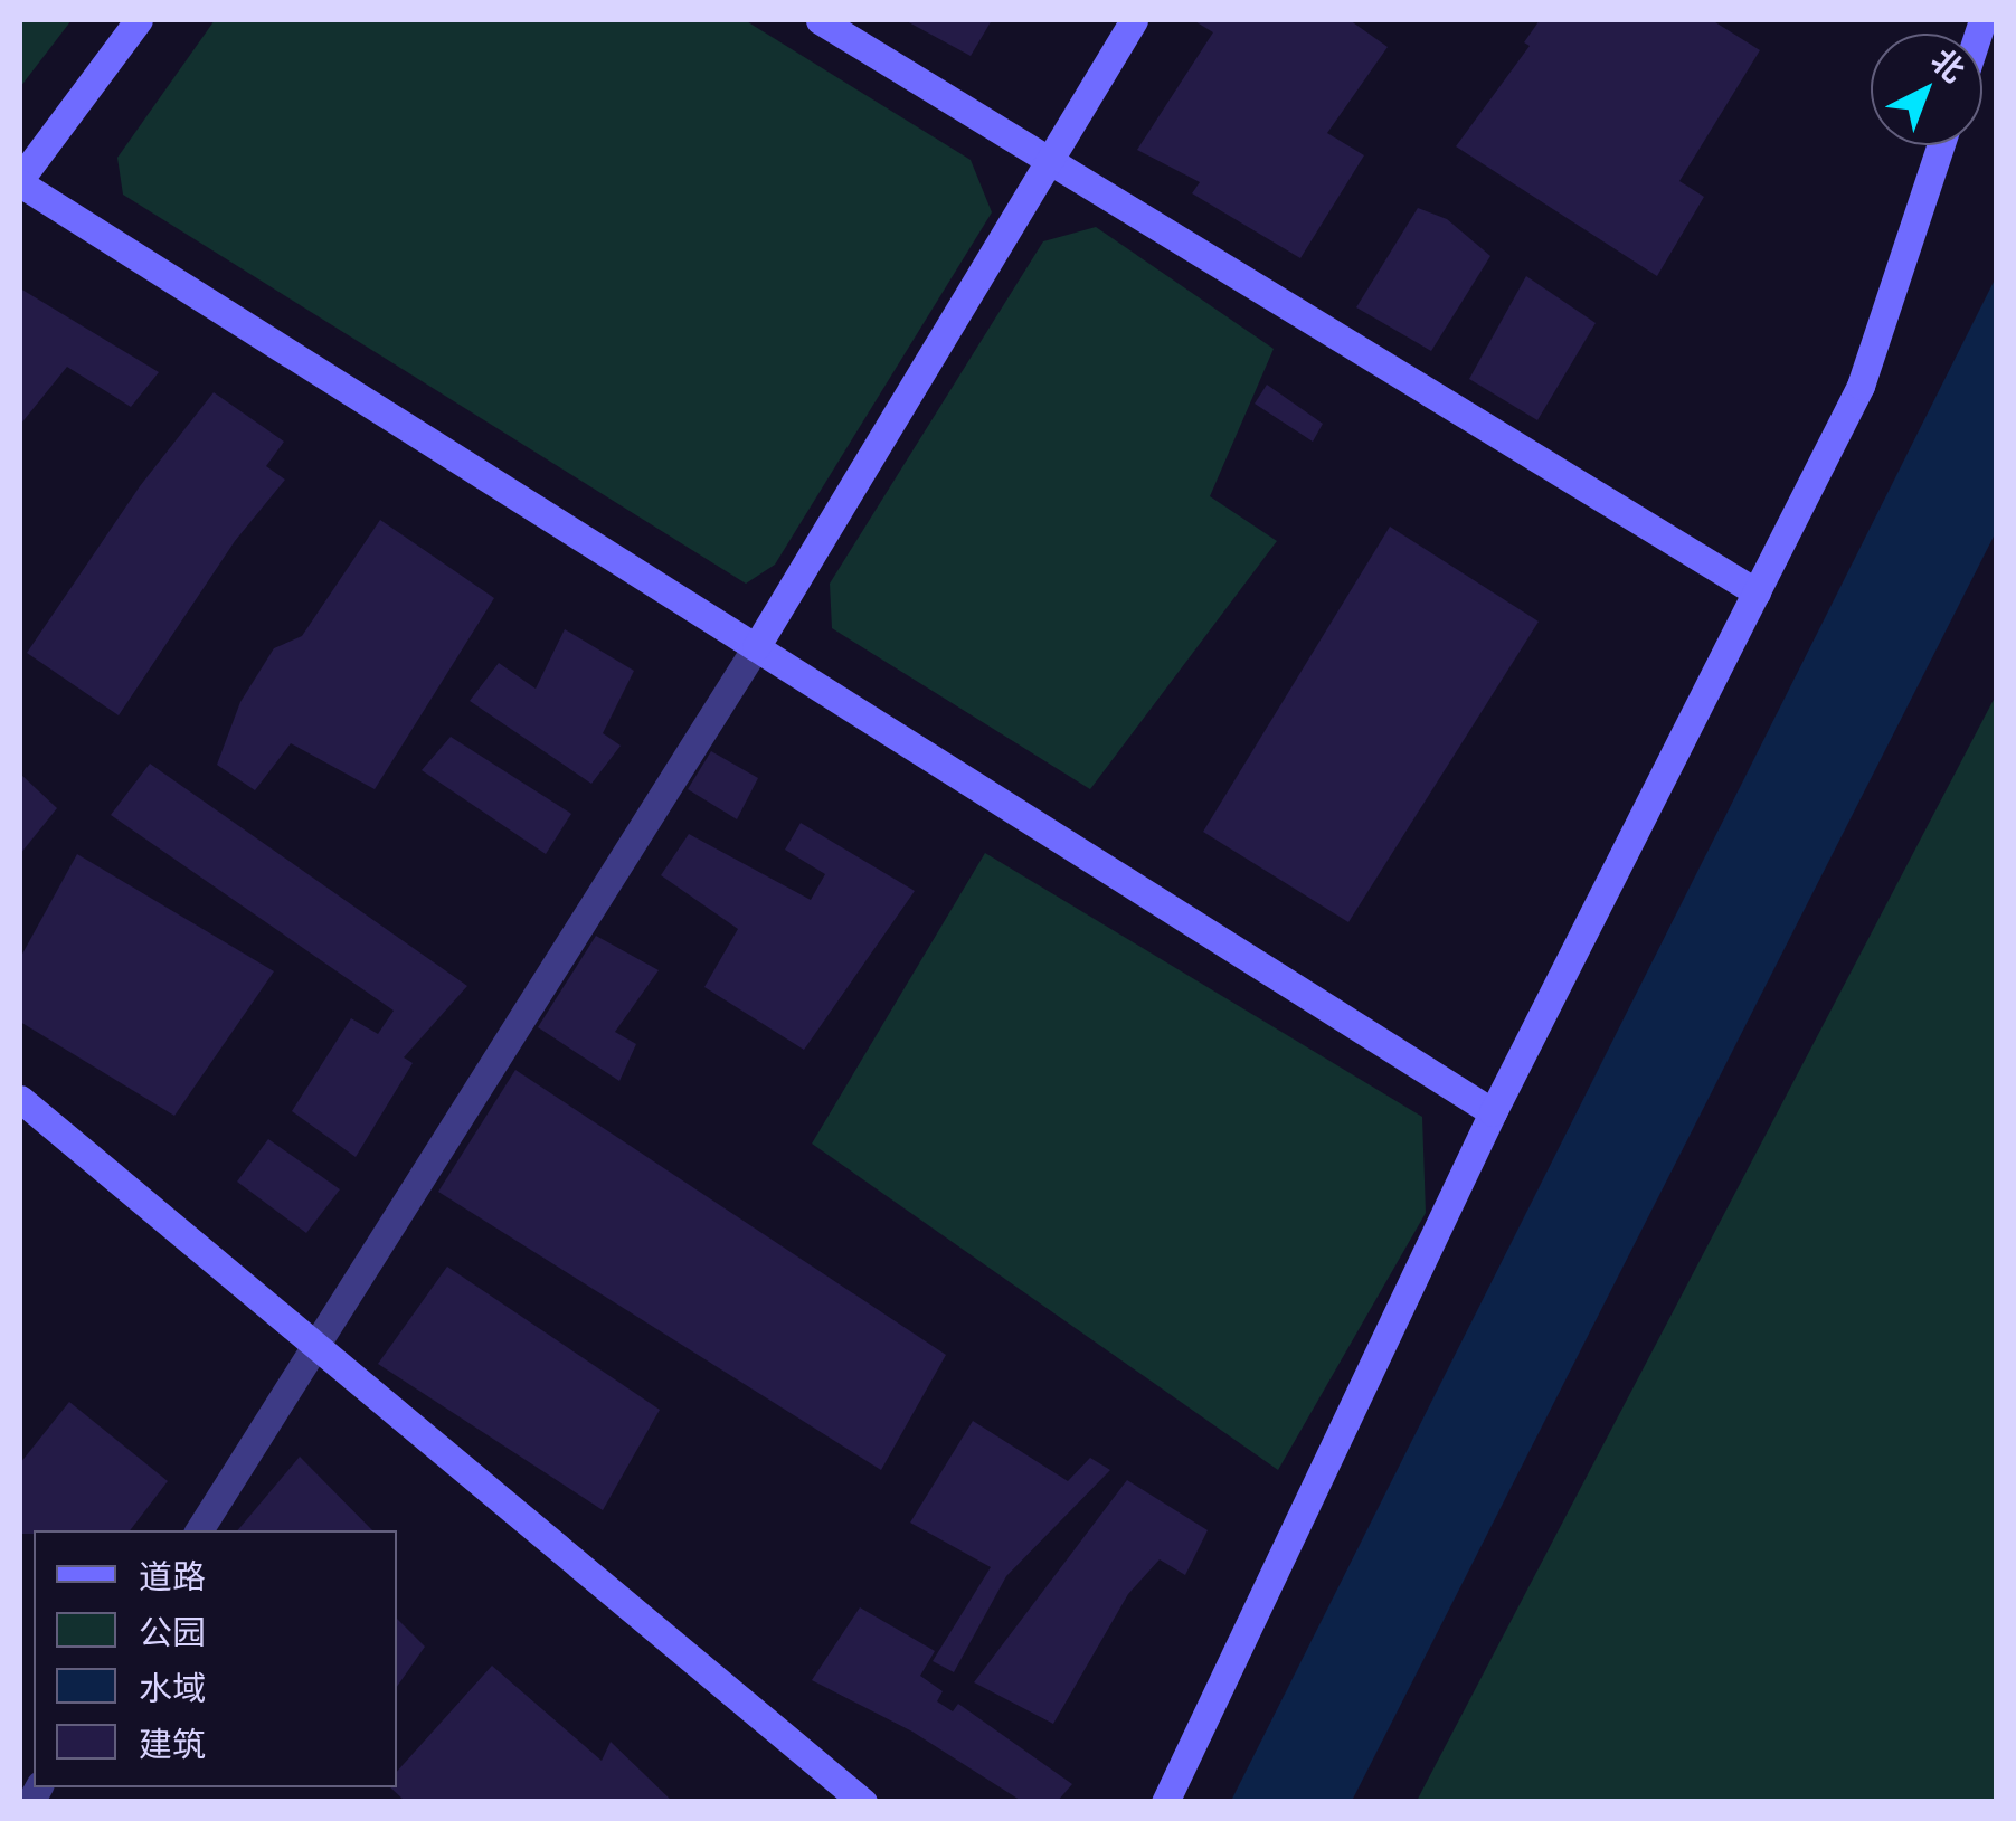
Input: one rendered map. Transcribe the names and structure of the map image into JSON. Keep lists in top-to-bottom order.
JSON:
{
  "legend": [
    "道路",
    "公园",
    "水域",
    "建筑"
  ],
  "north": "top right"
}
